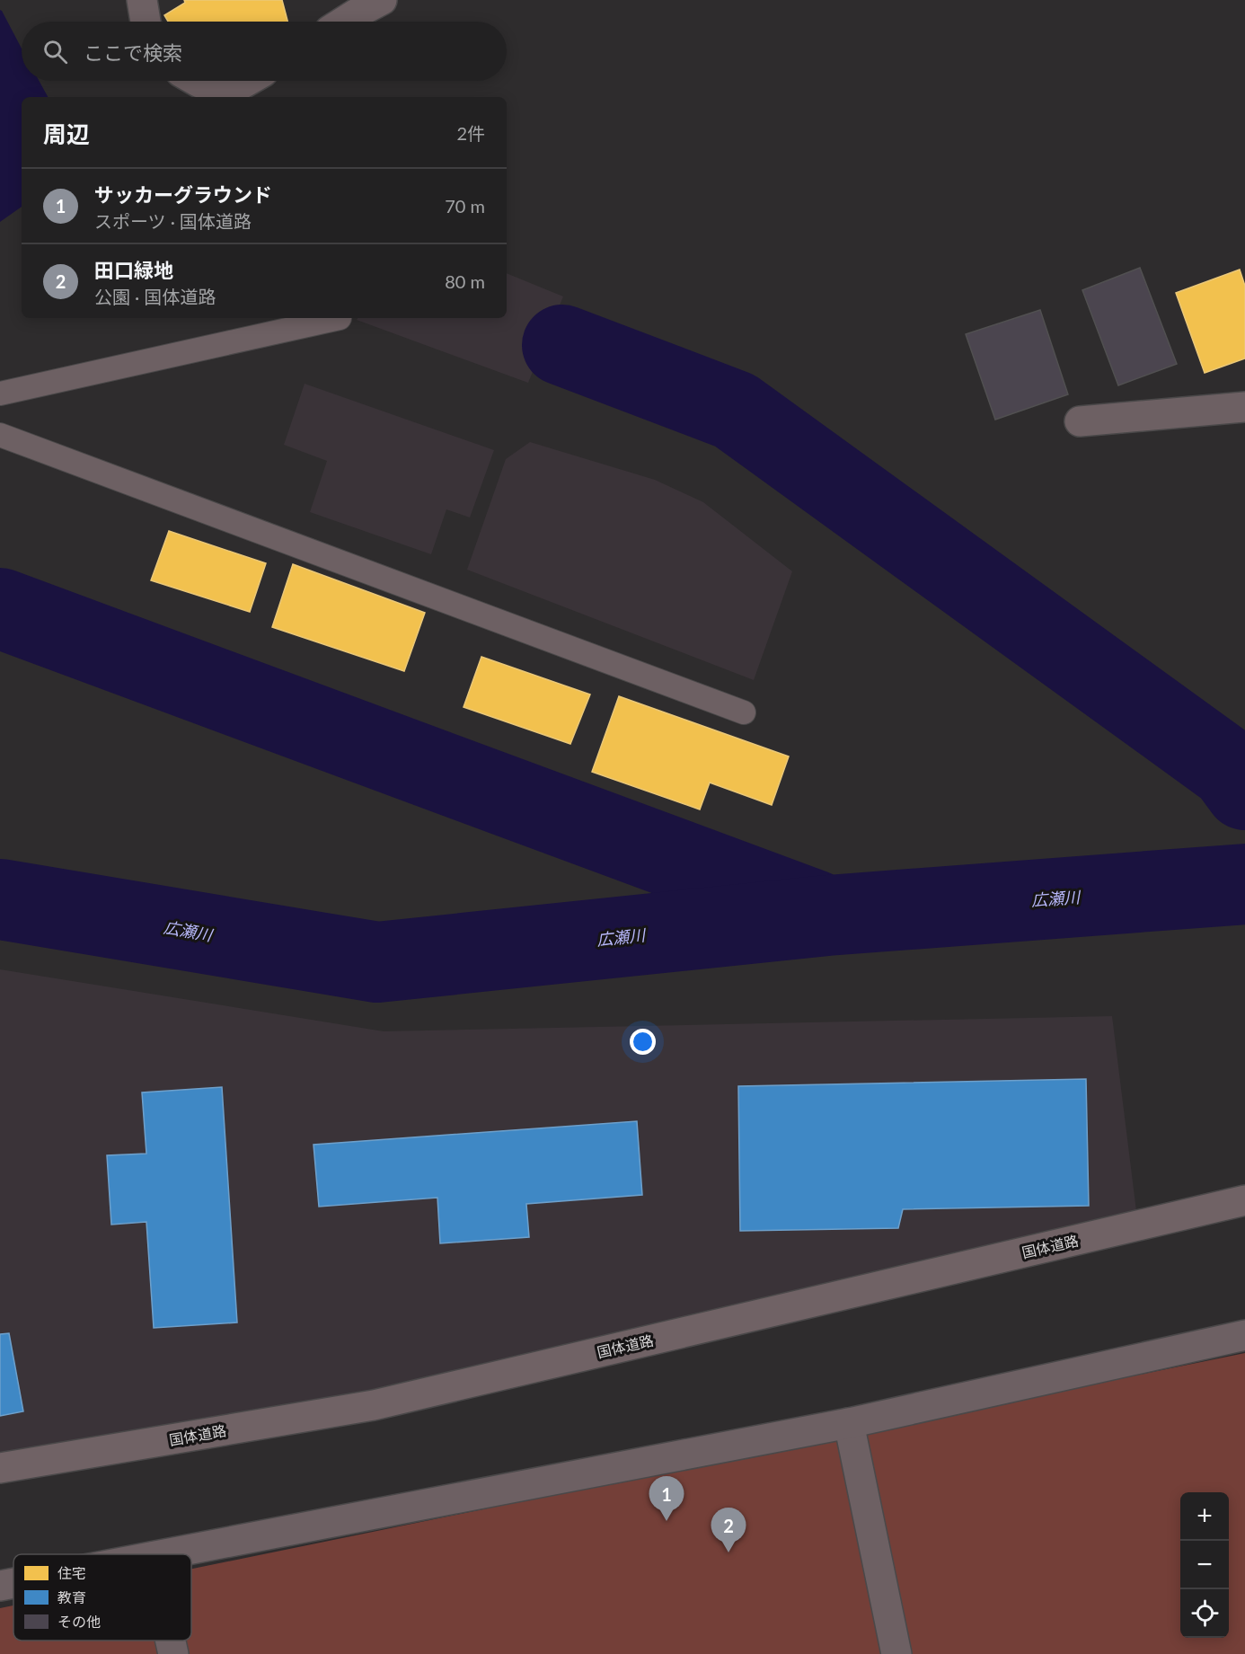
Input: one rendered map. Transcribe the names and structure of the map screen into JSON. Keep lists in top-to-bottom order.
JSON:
{
  "streets": {
    "street": ["国体道路"]
  },
  "water": ["広瀬川"],
  "legend": ["住宅", "教育", "その他"],
  "page": {
    "search": "ここで検索",
    "heading": ["周辺", "2件"],
    "list": [
      {
        "mark": "1",
        "name": "サッカーグラウンド",
        "note": "スポーツ · 国体道路",
        "value": "70 m"
      },
      {
        "mark": "2",
        "name": "田口緑地",
        "note": "公園 · 国体道路",
        "value": "80 m"
      }
    ],
    "pins": ["1", "2"],
    "map_buttons": ["+", "−"]
  }
}
